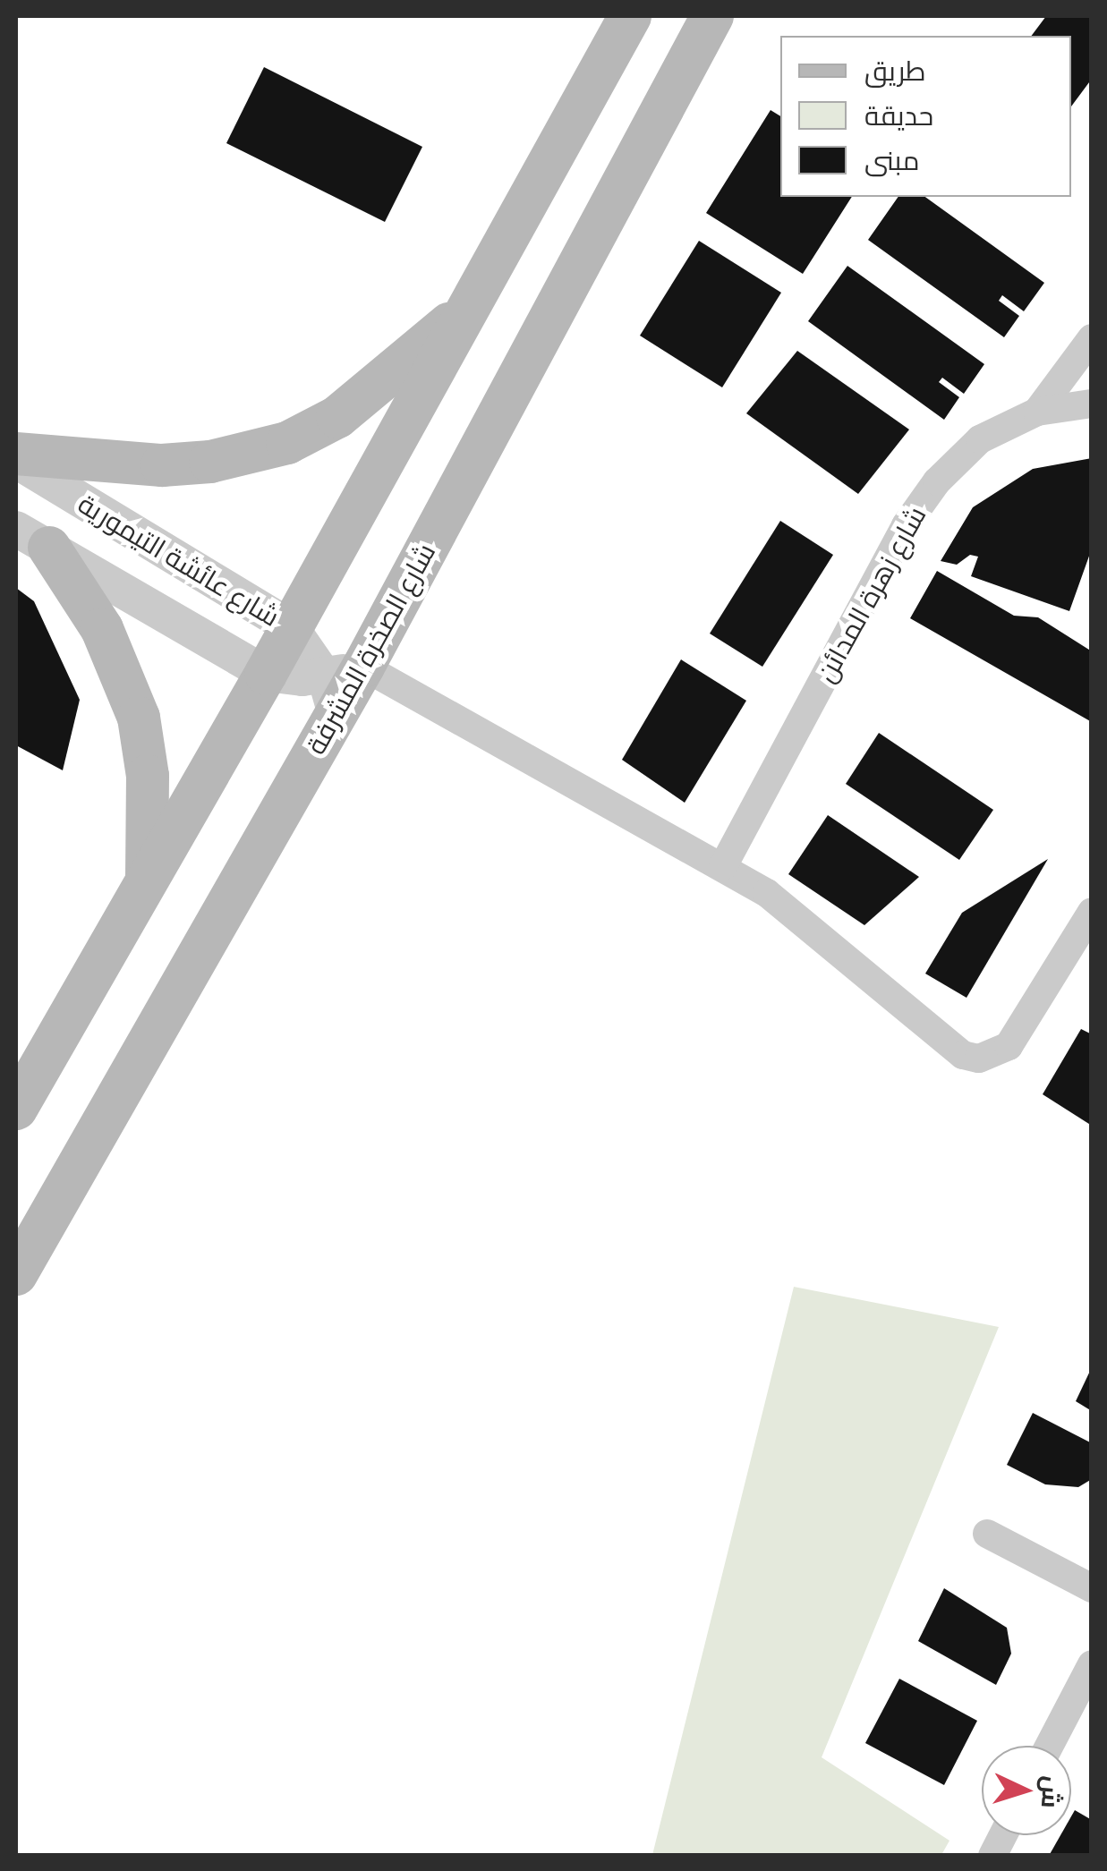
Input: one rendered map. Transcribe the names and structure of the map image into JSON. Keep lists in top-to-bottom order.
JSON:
{
  "streets": {
    "main road": ["شارع الصخرة المشرفة"],
    "street": ["شارع عائشة التيمورية", "شارع زهرة المدائن"]
  },
  "crossings": [
    ["شارع عائشة التيمورية", "شارع الصخرة المشرفة"]
  ],
  "legend": ["طريق", "حديقة", "مبنى"],
  "north": "right"
}
